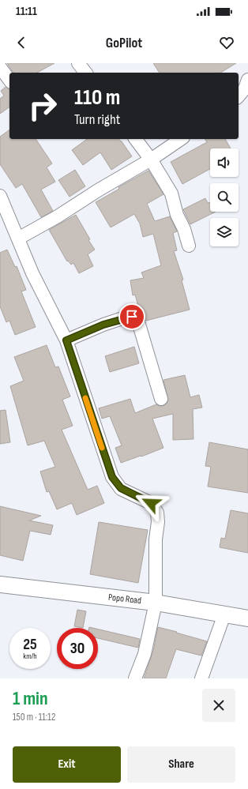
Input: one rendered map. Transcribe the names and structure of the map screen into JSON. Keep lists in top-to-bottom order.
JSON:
{
  "streets": {
    "main road": ["Popo Road"]
  },
  "page": {
    "status": "11:11",
    "header": "GoPilot",
    "turn": ["110 m", "Turn right"],
    "speed": "25 km/h",
    "limit": "30",
    "heading": ["1 min", "150 m · 11:12"],
    "buttons": ["Exit", "Share"]
  }
}
